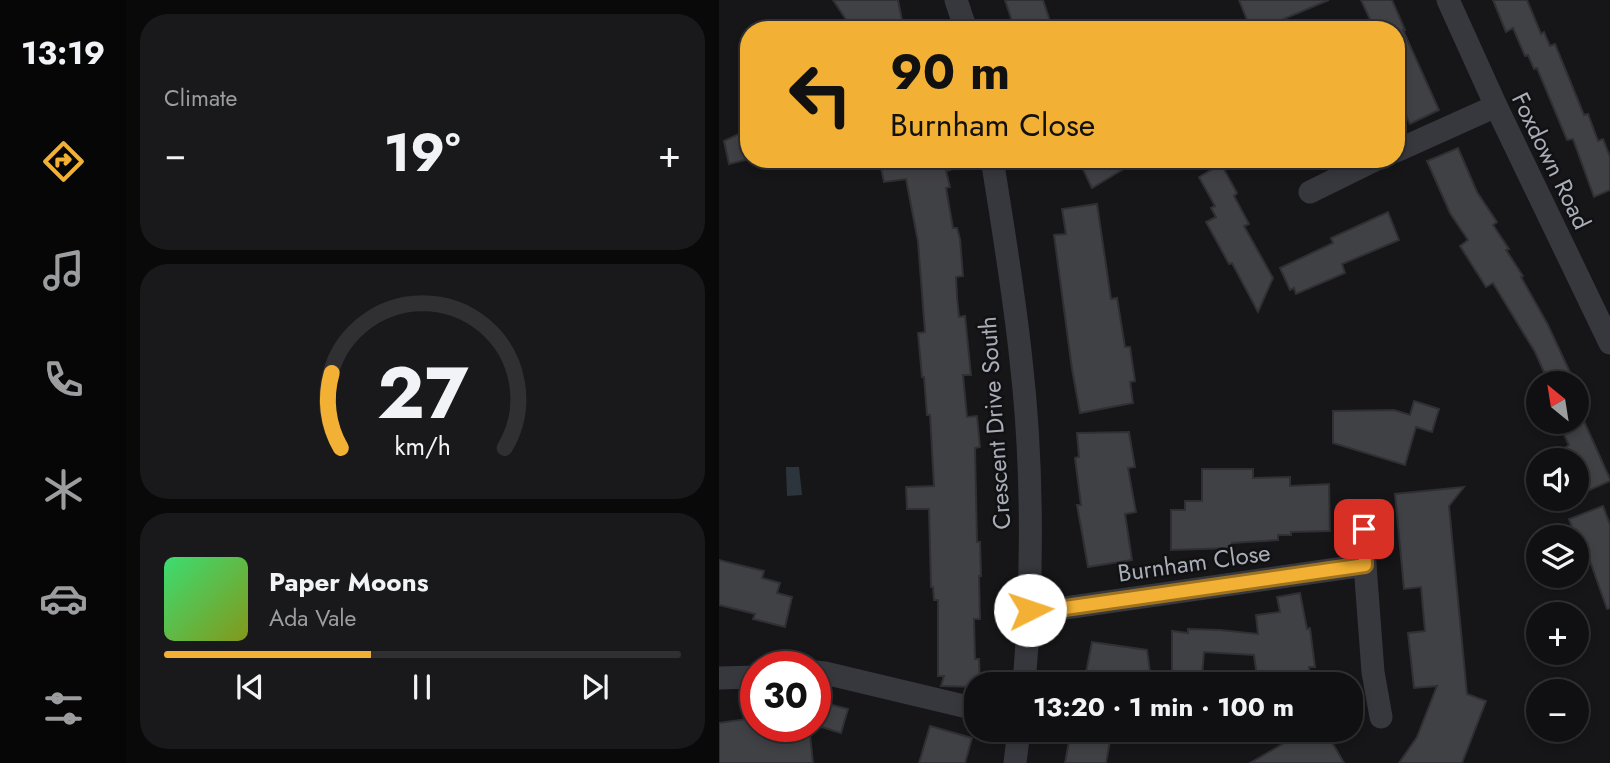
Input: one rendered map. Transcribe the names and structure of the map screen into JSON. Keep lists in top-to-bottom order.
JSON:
{
  "streets": {
    "street": ["Foxdown Road", "Crescent Drive South", "Burnham Close"]
  },
  "crossings": [
    ["Crescent Drive South", "Burnham Close"]
  ],
  "north": "top left",
  "page": {
    "tabs": "13:19",
    "tile": "Climate",
    "turn": ["90 m", "Burnham Close"],
    "heat": ["−", "19°", "+"],
    "map_buttons": ["+", "−"],
    "song": ["Paper Moons", "Ada Vale"],
    "limit": "30",
    "trip": "13:20 · 1 min · 100 m",
    "gauge": ["27", "km/h"]
  }
}
